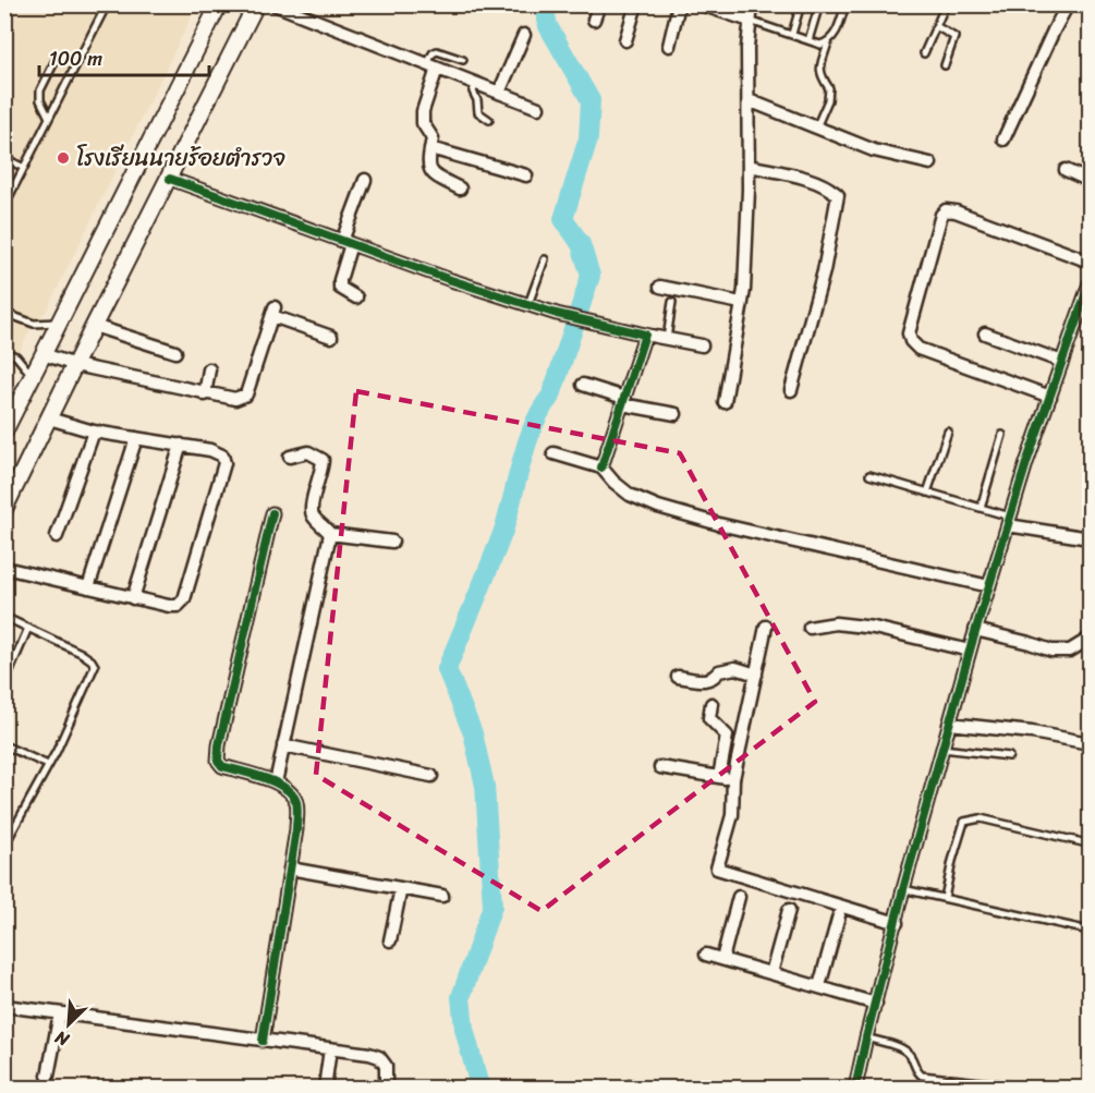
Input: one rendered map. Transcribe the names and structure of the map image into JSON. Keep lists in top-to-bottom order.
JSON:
{
  "places": ["โรงเรียนนายร้อยตำรวจ"],
  "scale_bar": "100 m",
  "north": "bottom left"
}
